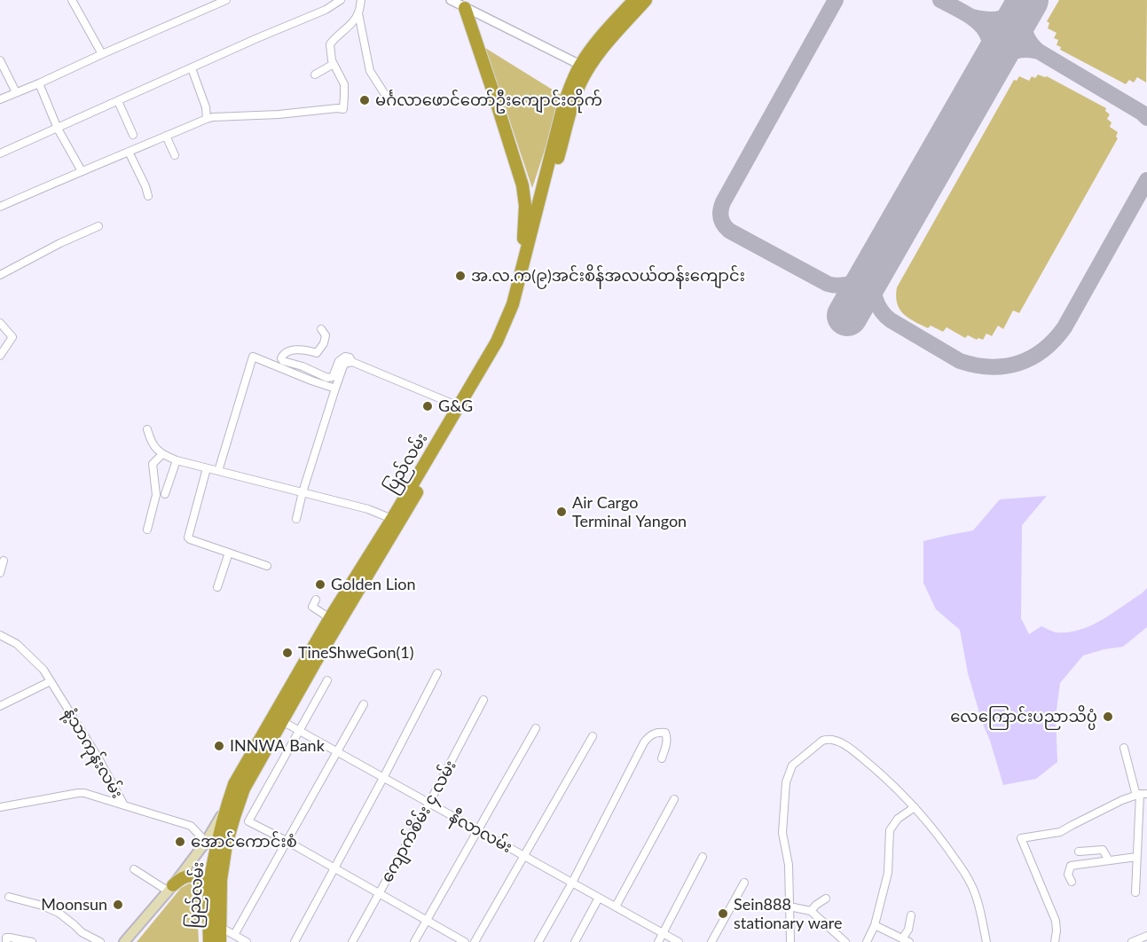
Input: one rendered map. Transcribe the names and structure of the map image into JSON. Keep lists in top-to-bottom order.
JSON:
{
  "streets": {
    "highway": ["ပြည်လမ်း"],
    "street": ["နံ့သာကုန်းလမ်း", "ကျောက်စိမ်း ၄ လမ်း", "နီလာလမ်း"]
  },
  "crossings": [
    ["ပြည်လမ်း", "နံ့သာကုန်းလမ်း"],
    ["ပြည်လမ်း", "နီလာလမ်း"],
    ["ကျောက်စိမ်း ၄ လမ်း", "နီလာလမ်း"]
  ],
  "places": [
    "မင်္ဂလာဖောင်တော်ဦးကျောင်းတိုက်",
    "အ.လ.က(၉)အင်းစိန်အလယ်တန်းကျောင်း",
    "G&G",
    "Air Cargo Terminal Yangon",
    "Golden Lion",
    "TineShweGon(1)",
    "လေကြောင်းပညာသိပ္ပံ",
    "INNWA Bank",
    "အောင်ကောင်းစံ",
    "Moonsun",
    "Sein888 stationary ware"
  ]
}
